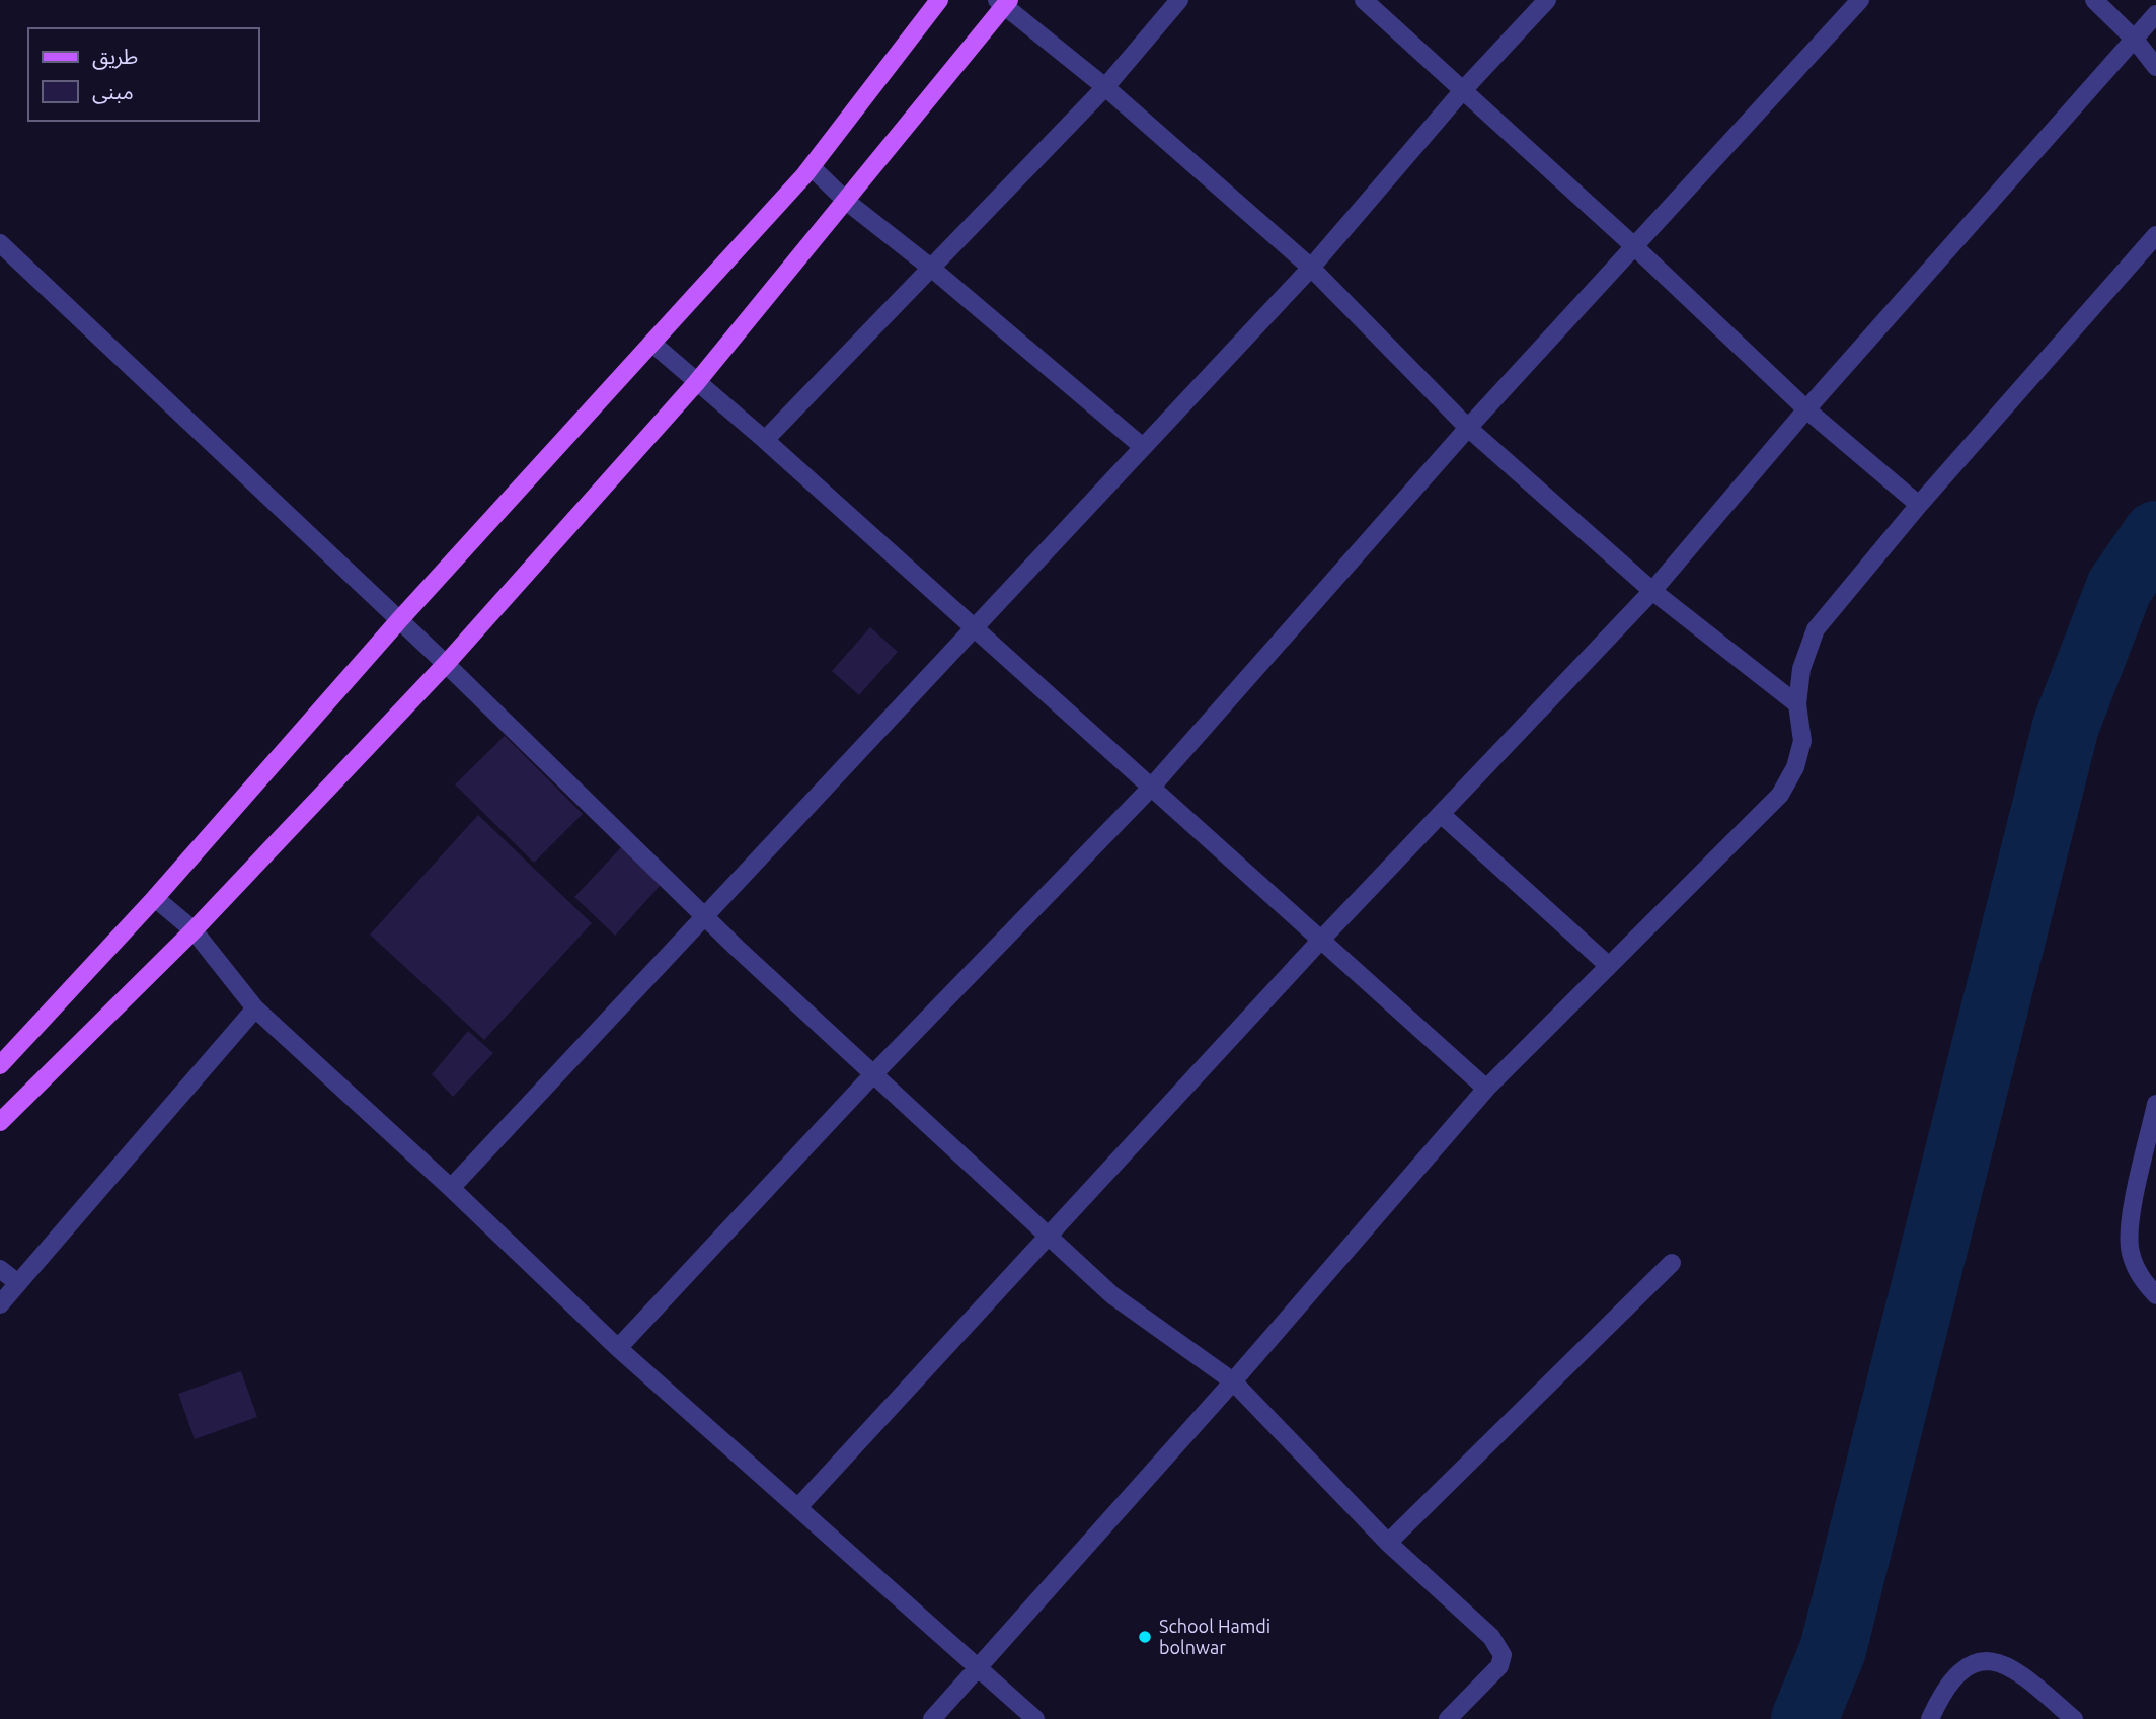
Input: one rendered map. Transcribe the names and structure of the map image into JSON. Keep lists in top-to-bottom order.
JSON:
{
  "places": ["School Hamdi bolnwar"],
  "legend": ["طريق", "مبنى"]
}
